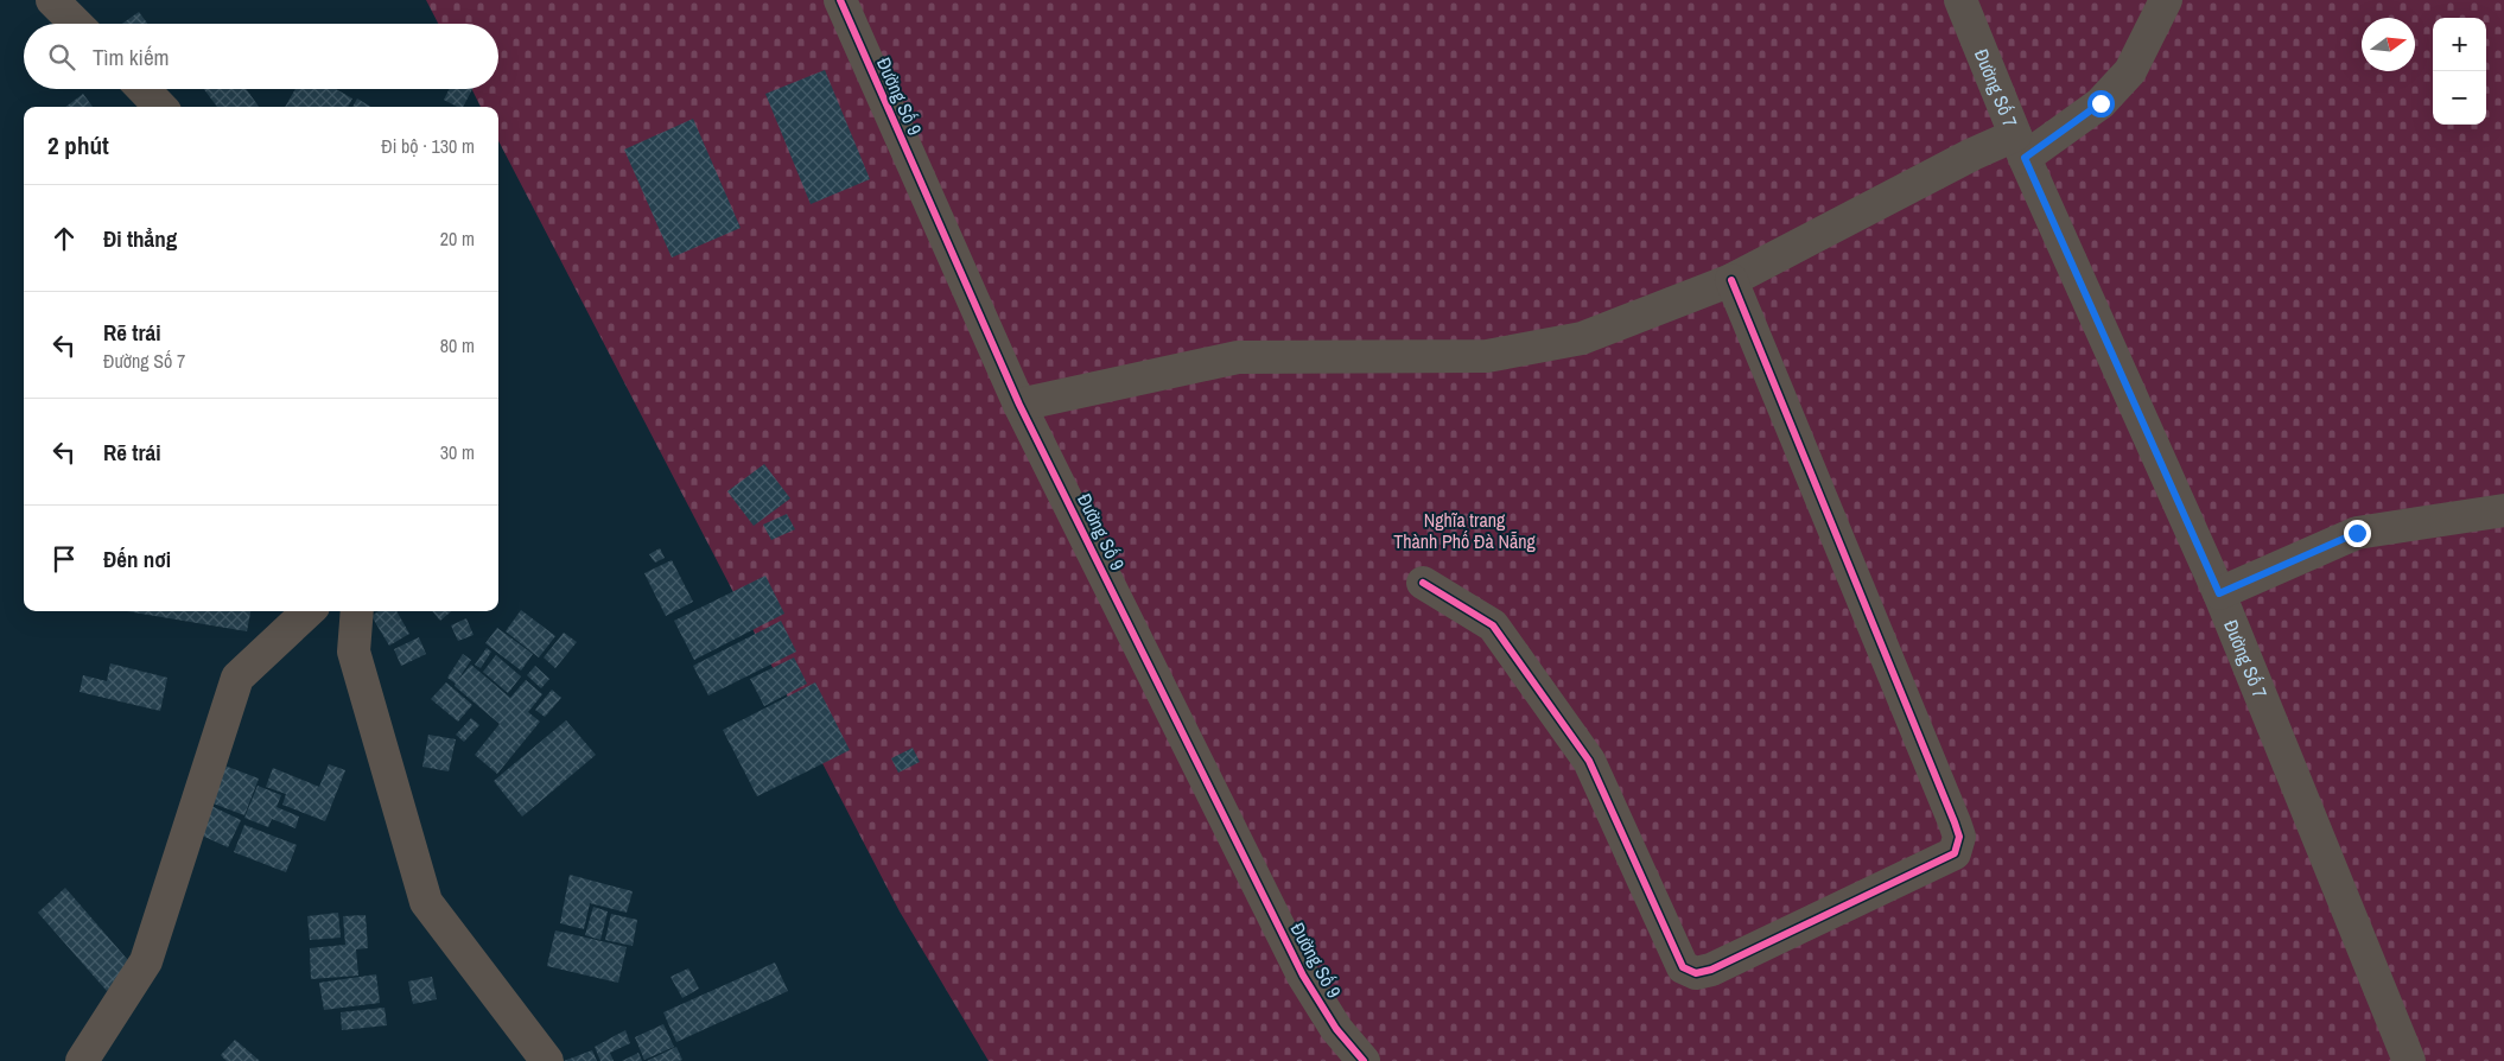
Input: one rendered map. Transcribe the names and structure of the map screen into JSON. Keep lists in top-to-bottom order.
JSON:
{
  "streets": {
    "street": ["Đường Số 7", "Đường Số 9"]
  },
  "parks": ["Nghĩa trang Thành Phố Đà Nẵng"],
  "north": "right",
  "page": {
    "map_buttons": ["+", "−"],
    "search": "Tìm kiếm",
    "heading": ["2 phút", "Đi bộ · 130 m"],
    "list": [
      ["Đi thẳng", "20 m"],
      ["Rẽ trái", "Đường Số 7", "80 m"],
      ["Rẽ trái", "30 m"],
      "Đến nơi"
    ]
  }
}
